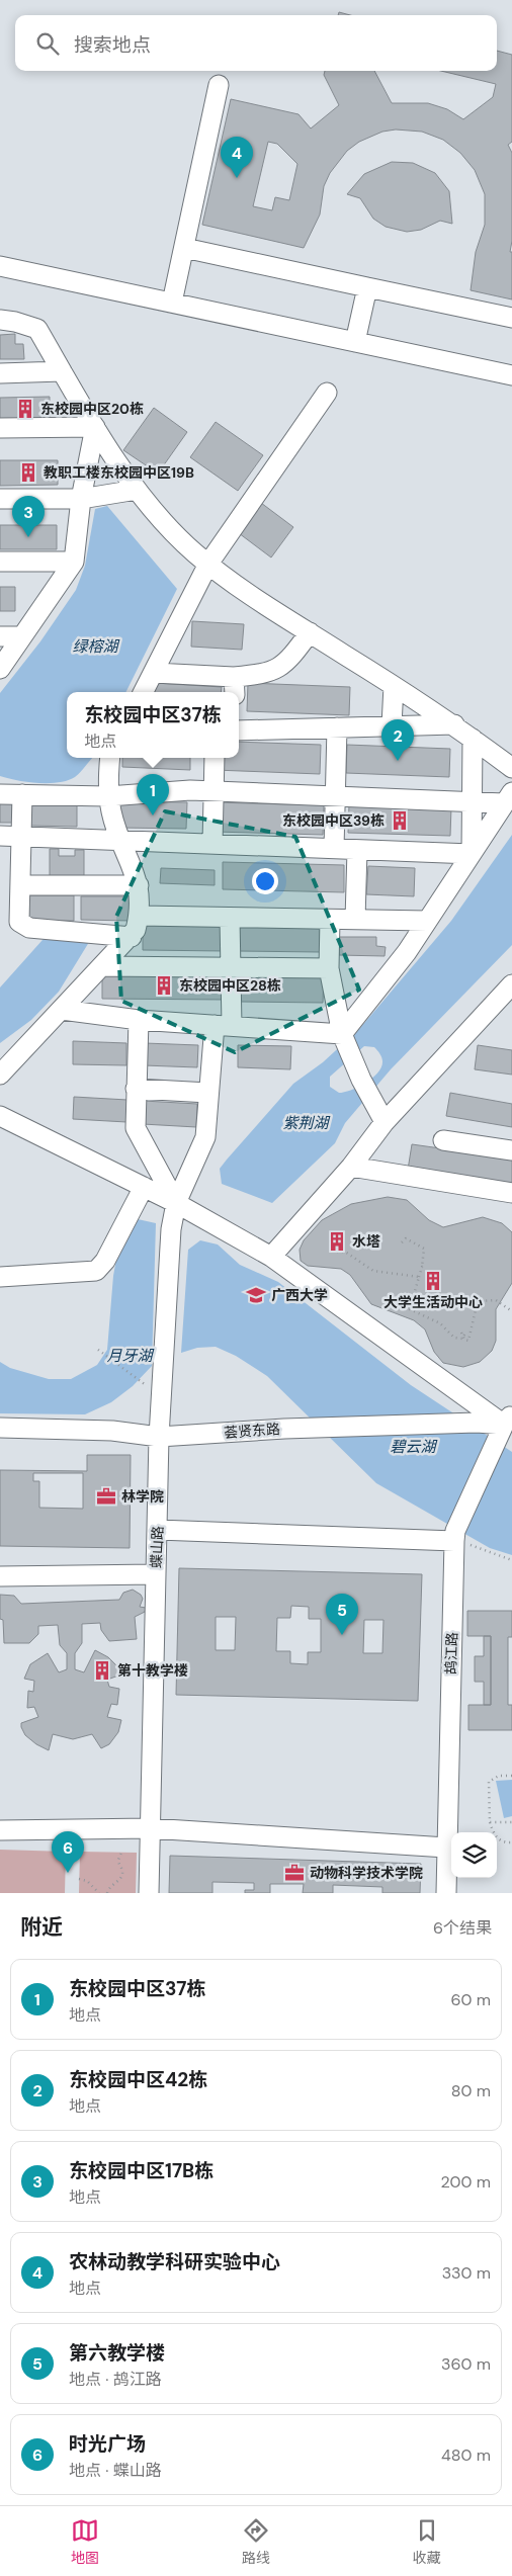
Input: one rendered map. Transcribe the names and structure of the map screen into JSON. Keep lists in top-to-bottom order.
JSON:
{
  "streets": {
    "street": ["荟贤东路", "蝶山路", "鸪江路"]
  },
  "crossings": [
    ["荟贤东路", "蝶山路"],
    ["荟贤东路", "鸪江路"]
  ],
  "water": [
    "绿榕湖",
    "紫荆湖",
    "月牙湖",
    "碧云湖"
  ],
  "places": {
    "building": [
      "东校园中区20栋",
      "教职工楼东校园中区19B",
      "东校园中区39栋",
      "东校园中区28栋",
      "水塔",
      "大学生活动中心",
      "第十教学楼"
    ],
    "school or university": ["广西大学"],
    "office": ["林学院", "动物科学技术学院"]
  },
  "page": {
    "search": "搜索地点",
    "pins": [
      "4",
      "3",
      "2",
      "1",
      "5",
      "6"
    ],
    "popup": ["东校园中区37栋", "地点"],
    "heading": ["附近", "6个结果"],
    "list": [
      {
        "mark": "1",
        "name": "东校园中区37栋",
        "note": "地点",
        "value": "60 m"
      },
      {
        "mark": "2",
        "name": "东校园中区42栋",
        "note": "地点",
        "value": "80 m"
      },
      {
        "mark": "3",
        "name": "东校园中区17B栋",
        "note": "地点",
        "value": "200 m"
      },
      {
        "mark": "4",
        "name": "农林动教学科研实验中心",
        "note": "地点",
        "value": "330 m"
      },
      {
        "mark": "5",
        "name": "第六教学楼",
        "note": "地点 · 鸪江路",
        "value": "360 m"
      },
      {
        "mark": "6",
        "name": "时光广场",
        "note": "地点 · 蝶山路",
        "value": "480 m"
      }
    ],
    "nav": ["地图", "路线", "收藏"]
  }
}
